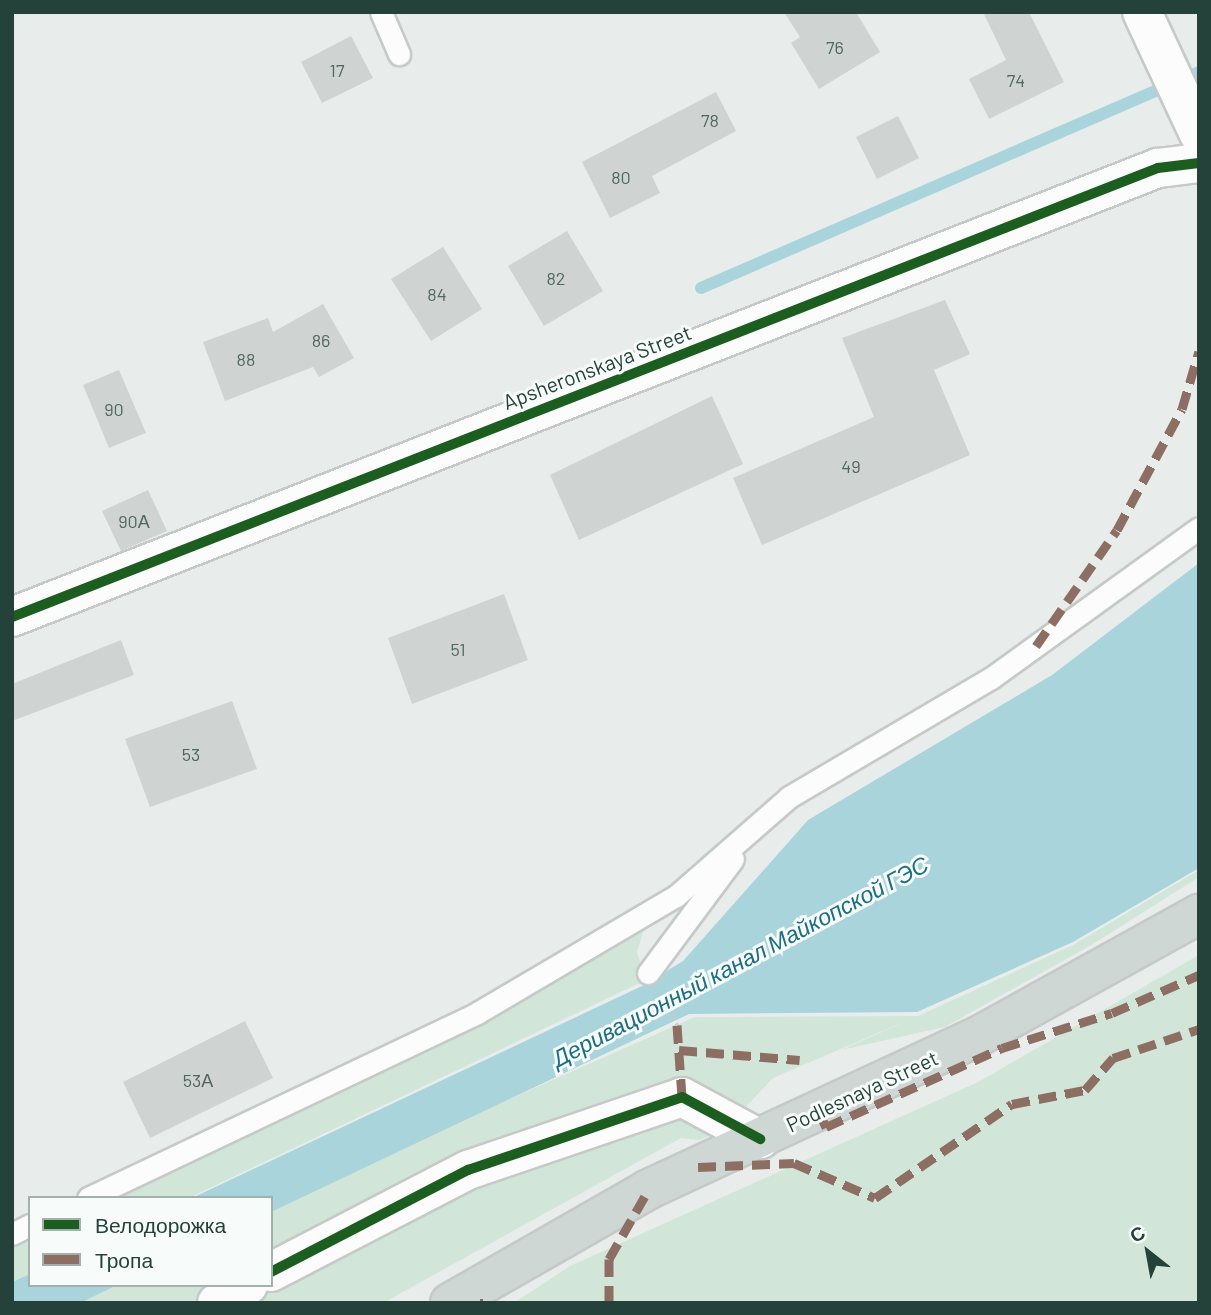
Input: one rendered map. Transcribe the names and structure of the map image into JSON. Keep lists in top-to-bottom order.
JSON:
{
  "streets": {
    "main road": ["Podlesnaya Street"],
    "street": ["Apsheronskaya Street"]
  },
  "water": ["Деривационный канал Майкопской ГЭС"],
  "house_numbers": [
    "76",
    "17",
    "74",
    "78",
    "80",
    "82",
    "84",
    "86",
    "88",
    "90",
    "49",
    "90А",
    "51",
    "53",
    "53А"
  ],
  "legend": ["Велодорожка", "Тропа"],
  "north": "top left"
}
